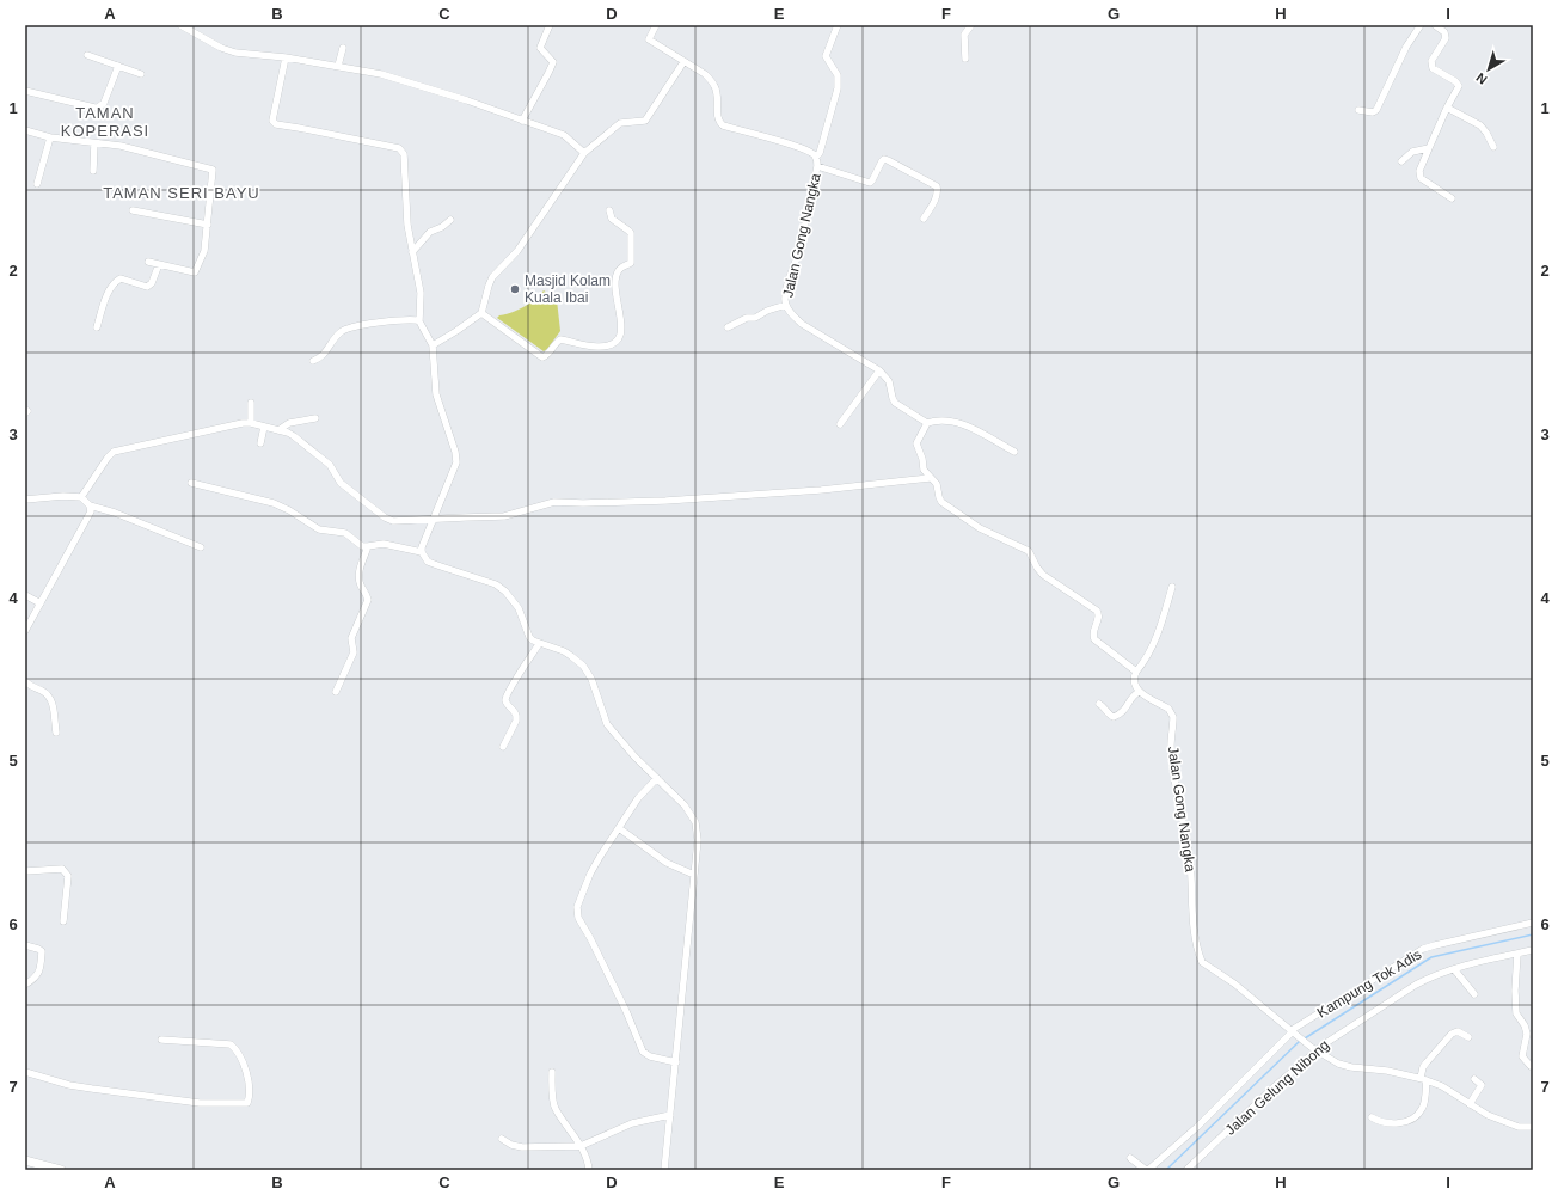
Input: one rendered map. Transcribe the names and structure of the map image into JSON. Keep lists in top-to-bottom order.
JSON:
{
  "streets": {
    "street": ["Jalan Gong Nangka", "Kampung Tok Adis", "Jalan Gelung Nibong"]
  },
  "crossings": [
    ["Jalan Gong Nangka", "Kampung Tok Adis"],
    ["Jalan Gong Nangka", "Jalan Gelung Nibong"]
  ],
  "districts": ["TAMAN KOPERASI", "TAMAN SERI BAYU"],
  "places": ["Masjid Kolam Kuala Ibai"],
  "north": "bottom left",
  "grid": {
    "columns": [
      "A",
      "B",
      "C",
      "D",
      "E",
      "F",
      "G",
      "H",
      "I"
    ],
    "rows": [
      "1",
      "2",
      "3",
      "4",
      "5",
      "6",
      "7"
    ]
  }
}
